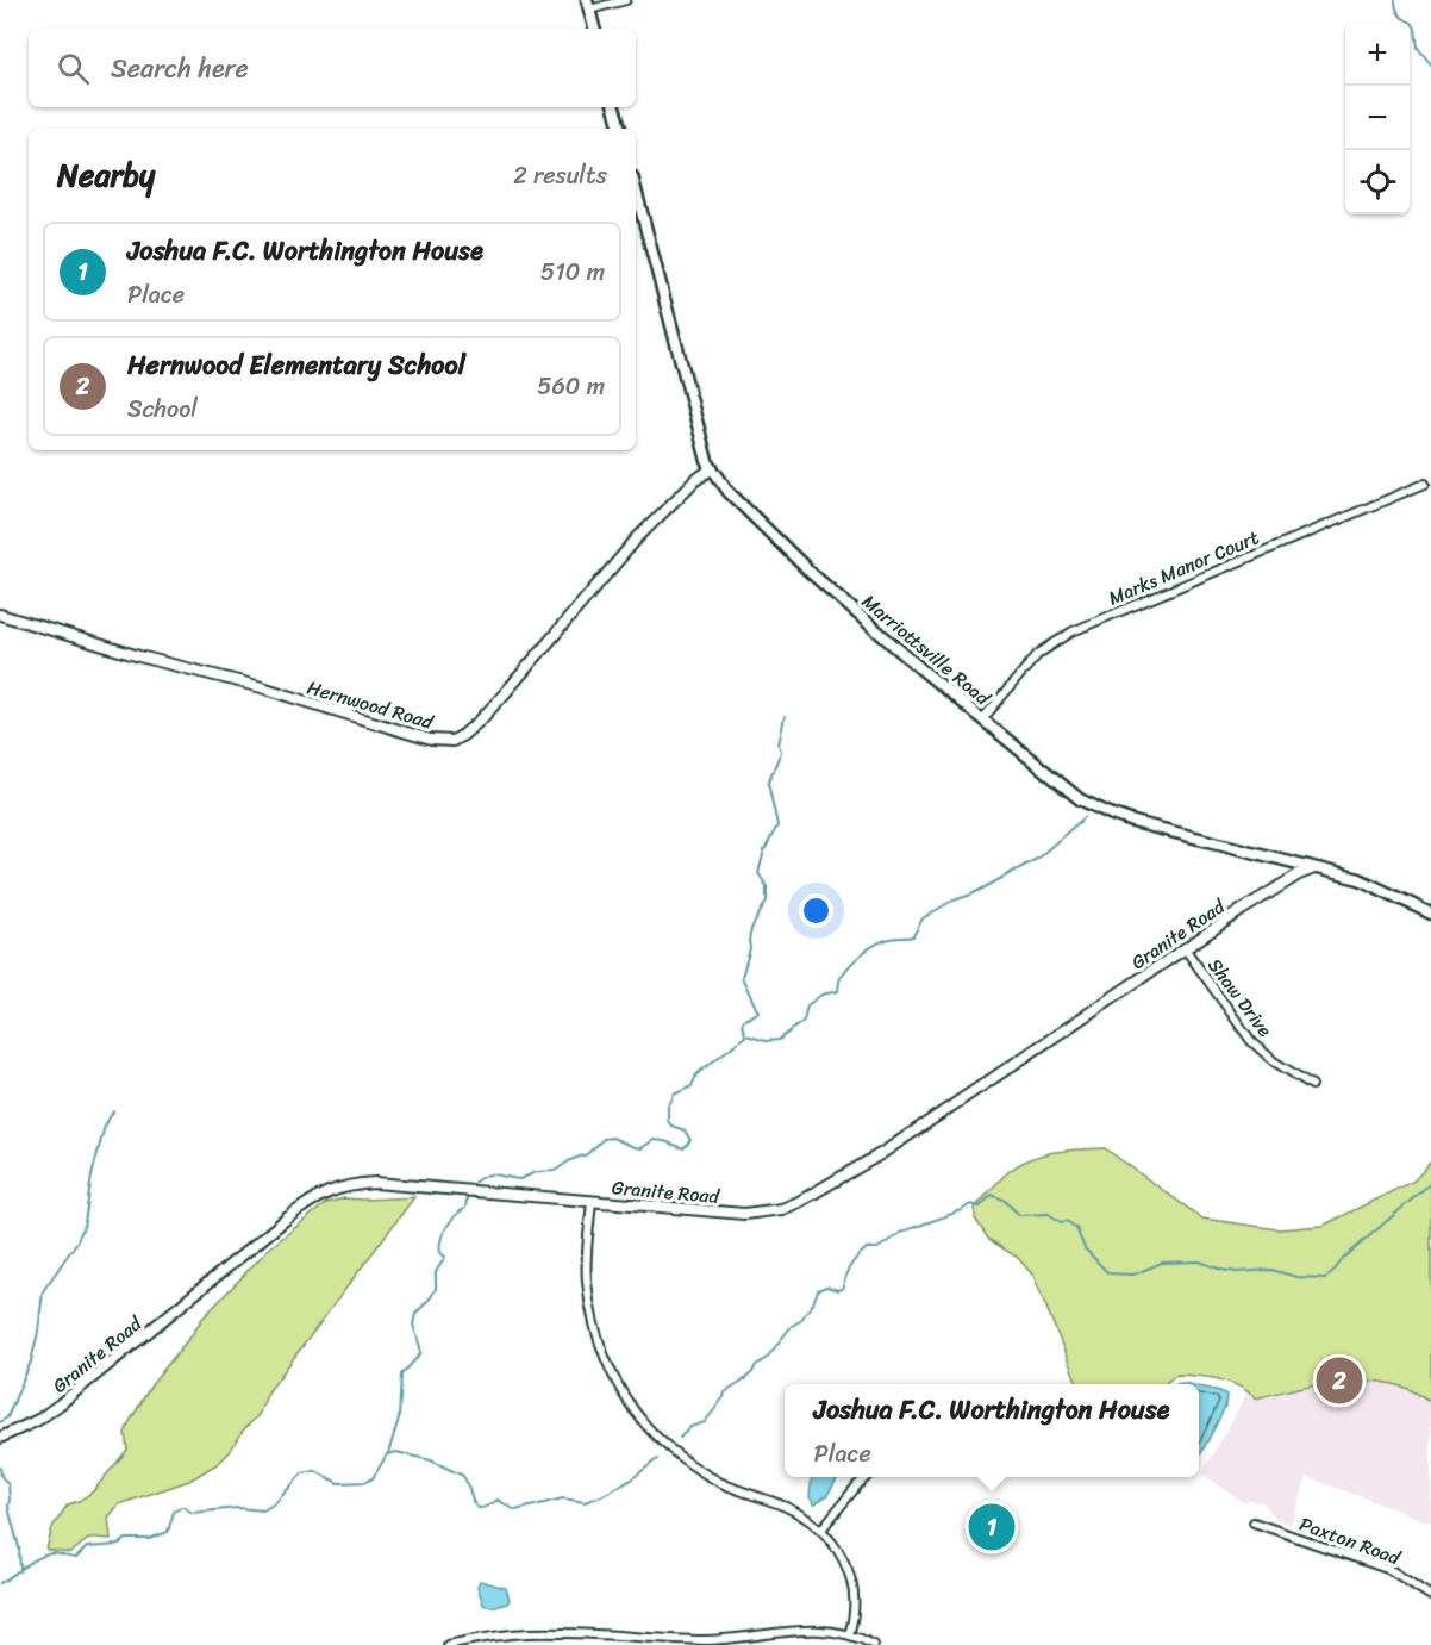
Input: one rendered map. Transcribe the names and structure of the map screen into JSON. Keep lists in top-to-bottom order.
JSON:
{
  "streets": {
    "main road": ["Marriottsville Road"],
    "street": [
      "Marks Manor Court",
      "Hernwood Road",
      "Granite Road",
      "Shaw Drive",
      "Paxton Road"
    ]
  },
  "crossings": [
    ["Marks Manor Court", "Marriottsville Road"],
    ["Marriottsville Road", "Hernwood Road"],
    ["Marriottsville Road", "Granite Road"],
    ["Granite Road", "Shaw Drive"]
  ],
  "page": {
    "map_buttons": ["+", "−"],
    "search": "Search here",
    "heading": ["Nearby", "2 results"],
    "list": [
      {
        "mark": "1",
        "name": "Joshua F.C. Worthington House",
        "note": "Place",
        "value": "510 m"
      },
      {
        "mark": "2",
        "name": "Hernwood Elementary School",
        "note": "School",
        "value": "560 m"
      }
    ],
    "pins": ["2", "1"],
    "popup": ["Joshua F.C. Worthington House", "Place"]
  }
}
